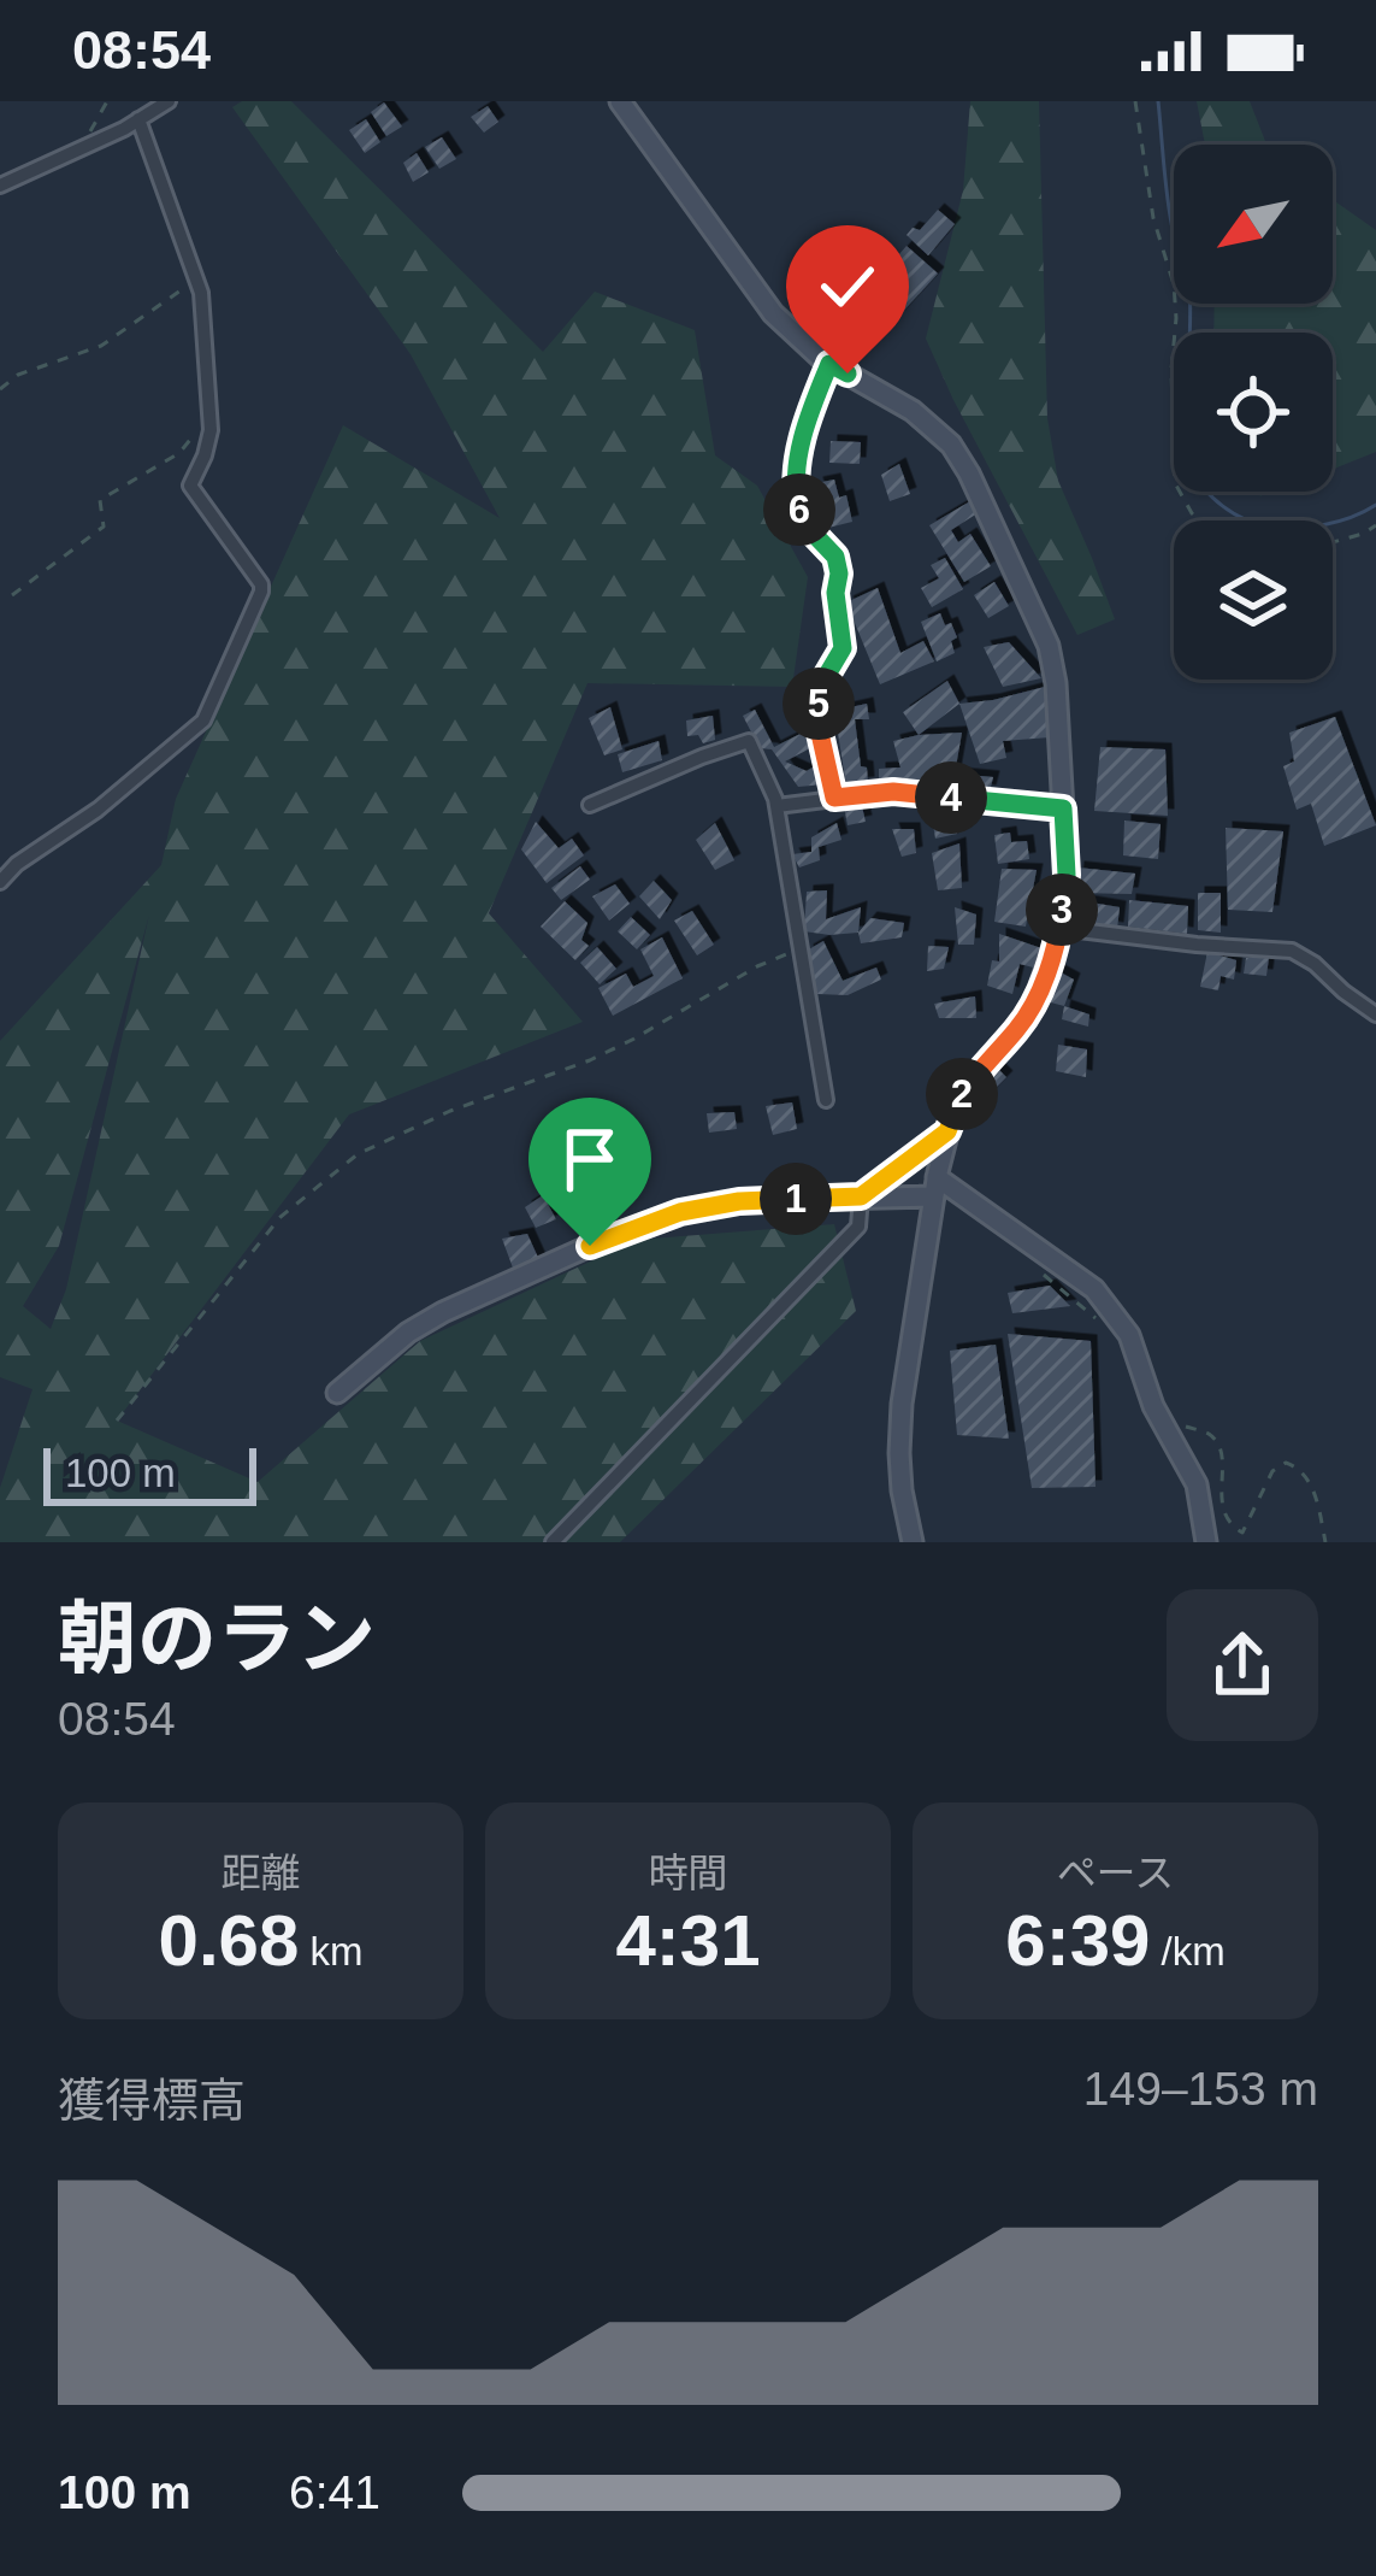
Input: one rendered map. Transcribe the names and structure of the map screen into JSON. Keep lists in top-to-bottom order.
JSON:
{
  "scale_bar": "100 m",
  "north": "bottom left",
  "page": {
    "status": "08:54",
    "pins": [
      "6",
      "5",
      "4",
      "3",
      "2",
      "1"
    ],
    "scale": "100 m",
    "heading": ["朝のラン", "08:54"],
    "stats": [
      ["距離", "0.68 km"],
      ["時間", "4:31"],
      ["ペース", "6:39 /km"]
    ],
    "chart": ["獲得標高", "149–153 m"],
    "list": [
      {
        "name": "100 m",
        "note": "6:41"
      }
    ]
  }
}
